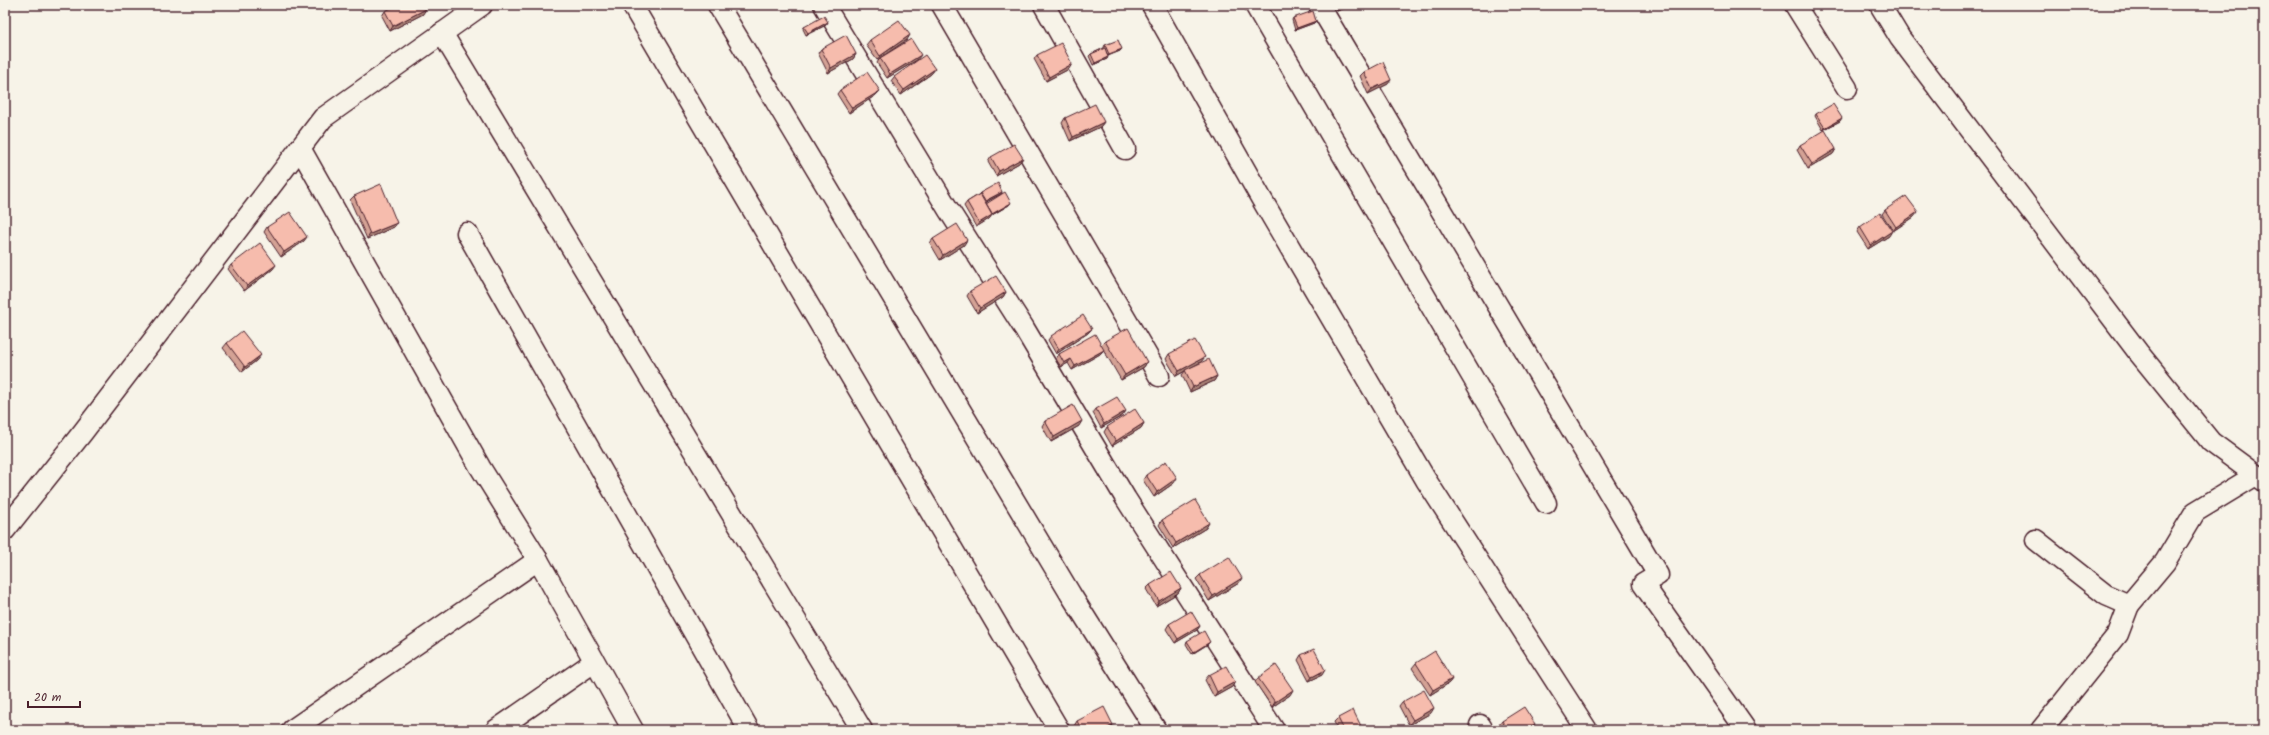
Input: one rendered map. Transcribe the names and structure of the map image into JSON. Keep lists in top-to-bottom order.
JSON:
{
  "scale_bar": "20 m"
}
